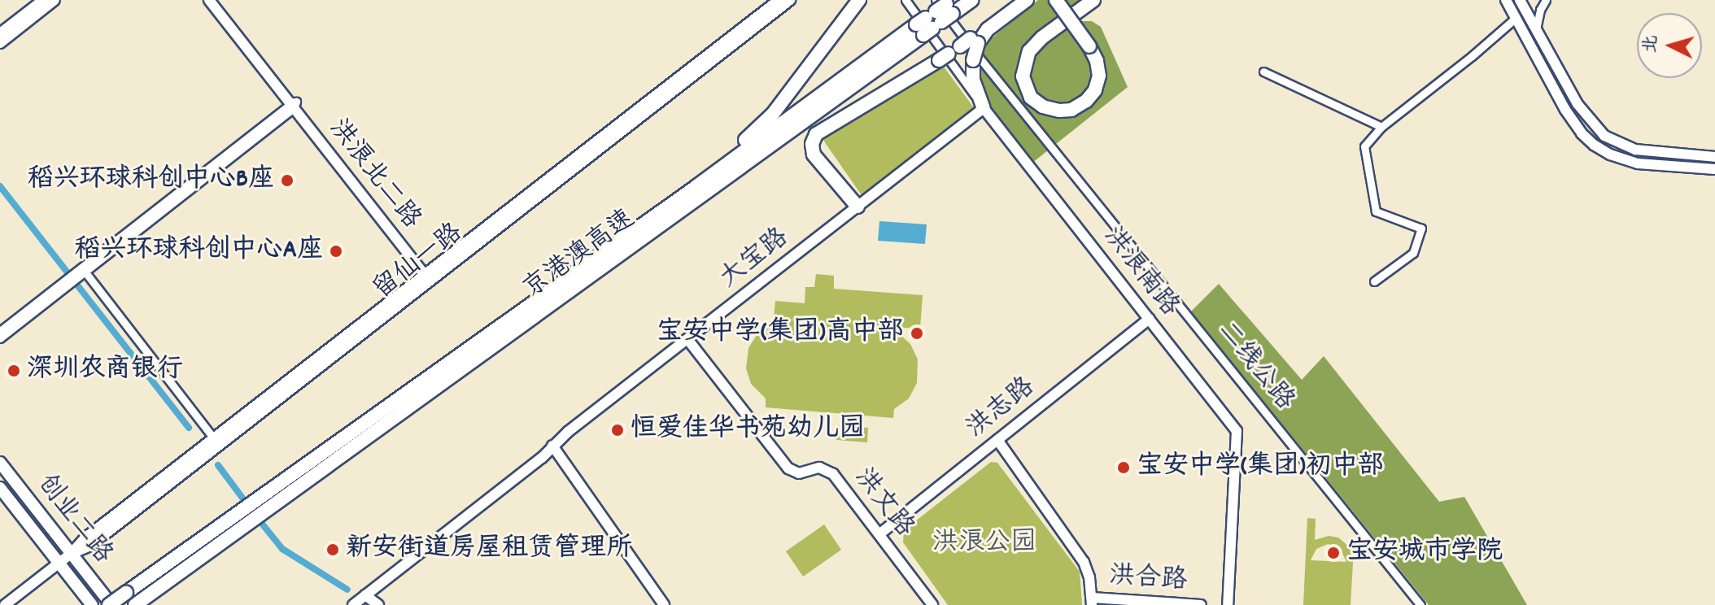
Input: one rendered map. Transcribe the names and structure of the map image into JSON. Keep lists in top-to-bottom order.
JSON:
{
  "streets": {
    "highway": ["京港澳高速"],
    "main road": [
      "洪浪北二路",
      "大宝路",
      "留仙一路",
      "洪浪南路",
      "洪志路",
      "洪文路",
      "创业二路",
      "洪合路"
    ],
    "street": ["二线公路"]
  },
  "crossings": [
    ["洪浪北二路", "留仙一路"],
    ["京港澳高速", "二线公路"],
    ["京港澳高速", "创业二路"],
    ["大宝路", "洪浪南路"],
    ["大宝路", "洪文路"],
    ["留仙一路", "创业二路"],
    ["洪浪南路", "洪志路"],
    ["洪志路", "洪文路"]
  ],
  "parks": ["洪浪公园"],
  "places": [
    "稻兴环球科创中心B座",
    "稻兴环球科创中心A座",
    "宝安中学(集团)高中部",
    "深圳农商银行",
    "恒爱佳华书苑幼儿园",
    "宝安中学(集团)初中部",
    "新安街道房屋租赁管理所",
    "宝安城市学院"
  ],
  "north": "left"
}
